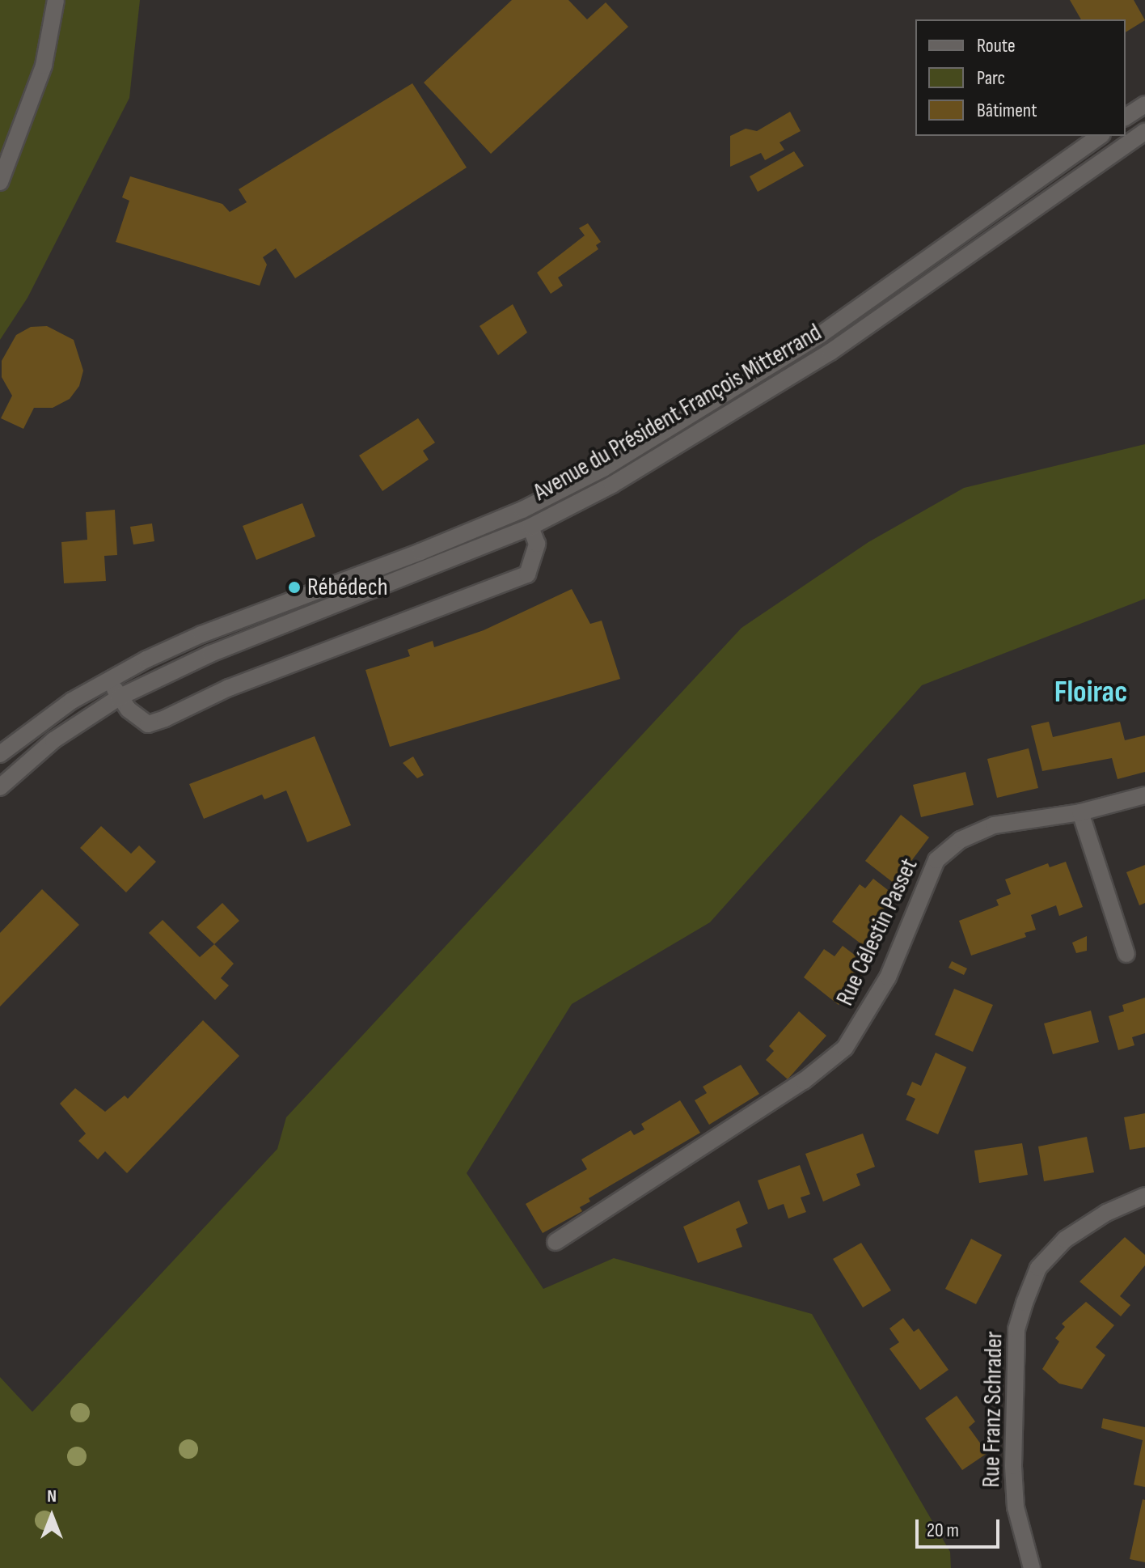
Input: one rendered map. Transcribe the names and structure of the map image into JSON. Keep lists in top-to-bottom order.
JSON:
{
  "streets": {
    "street": ["Avenue du Président François Mitterrand", "Rue Célestin Passet", "Rue Franz Schrader"]
  },
  "districts": ["Floirac"],
  "places": ["Rébédech"],
  "legend": ["Route", "Parc", "Bâtiment"],
  "scale_bar": "20 m",
  "north": "top"
}
